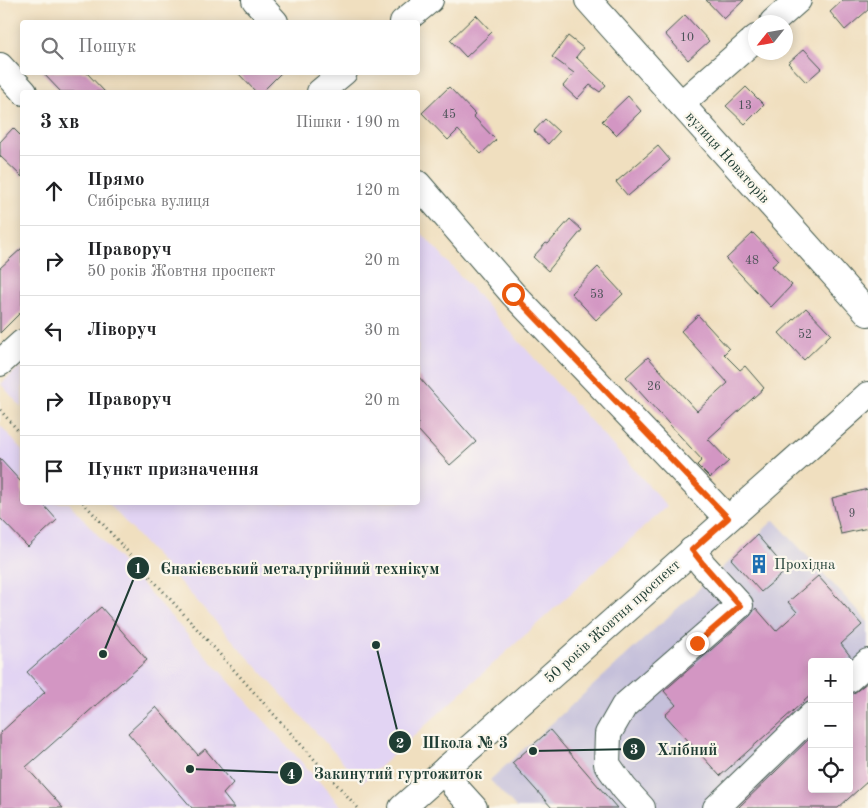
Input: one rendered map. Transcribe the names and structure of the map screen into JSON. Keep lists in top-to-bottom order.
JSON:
{
  "streets": {
    "street": ["вулиця Новаторів", "50 років Жовтня проспект"]
  },
  "places": {
    "building": ["Прохідна"],
    "other": [
      "Школа № 3",
      "Єнакієвський металургійний технікум",
      "Хлібний",
      "Закинутий гуртожиток"
    ]
  },
  "house_numbers": [
    "10",
    "13",
    "45",
    "48",
    "53",
    "52",
    "26",
    "9"
  ],
  "north": "bottom left",
  "page": {
    "search": "Пошук",
    "heading": ["3 хв", "Пішки · 190 m"],
    "list": [
      ["Прямо", "Сибірська вулиця", "120 m"],
      ["Праворуч", "50 років Жовтня проспект", "20 m"],
      ["Ліворуч", "30 m"],
      ["Праворуч", "20 m"],
      "Пункт призначення"
    ],
    "map_buttons": ["+", "−"]
  }
}
